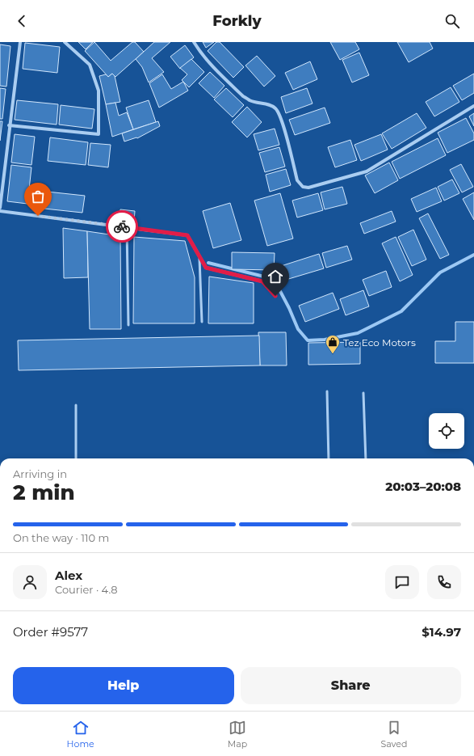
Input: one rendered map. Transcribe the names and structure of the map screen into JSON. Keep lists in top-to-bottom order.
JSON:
{
  "places": {
    "shop": ["Tez Eco Motors"]
  },
  "page": {
    "header": "Forkly",
    "heading": ["2 min", "Arriving in", "20:03–20:08"],
    "panel": [
      "Alex",
      "Courier · 4.8",
      "Order #9577",
      "$14.97"
    ],
    "bar": "On the way · 110 m",
    "buttons": ["Help", "Share"],
    "tabs": ["Home", "Map", "Saved"]
  }
}
